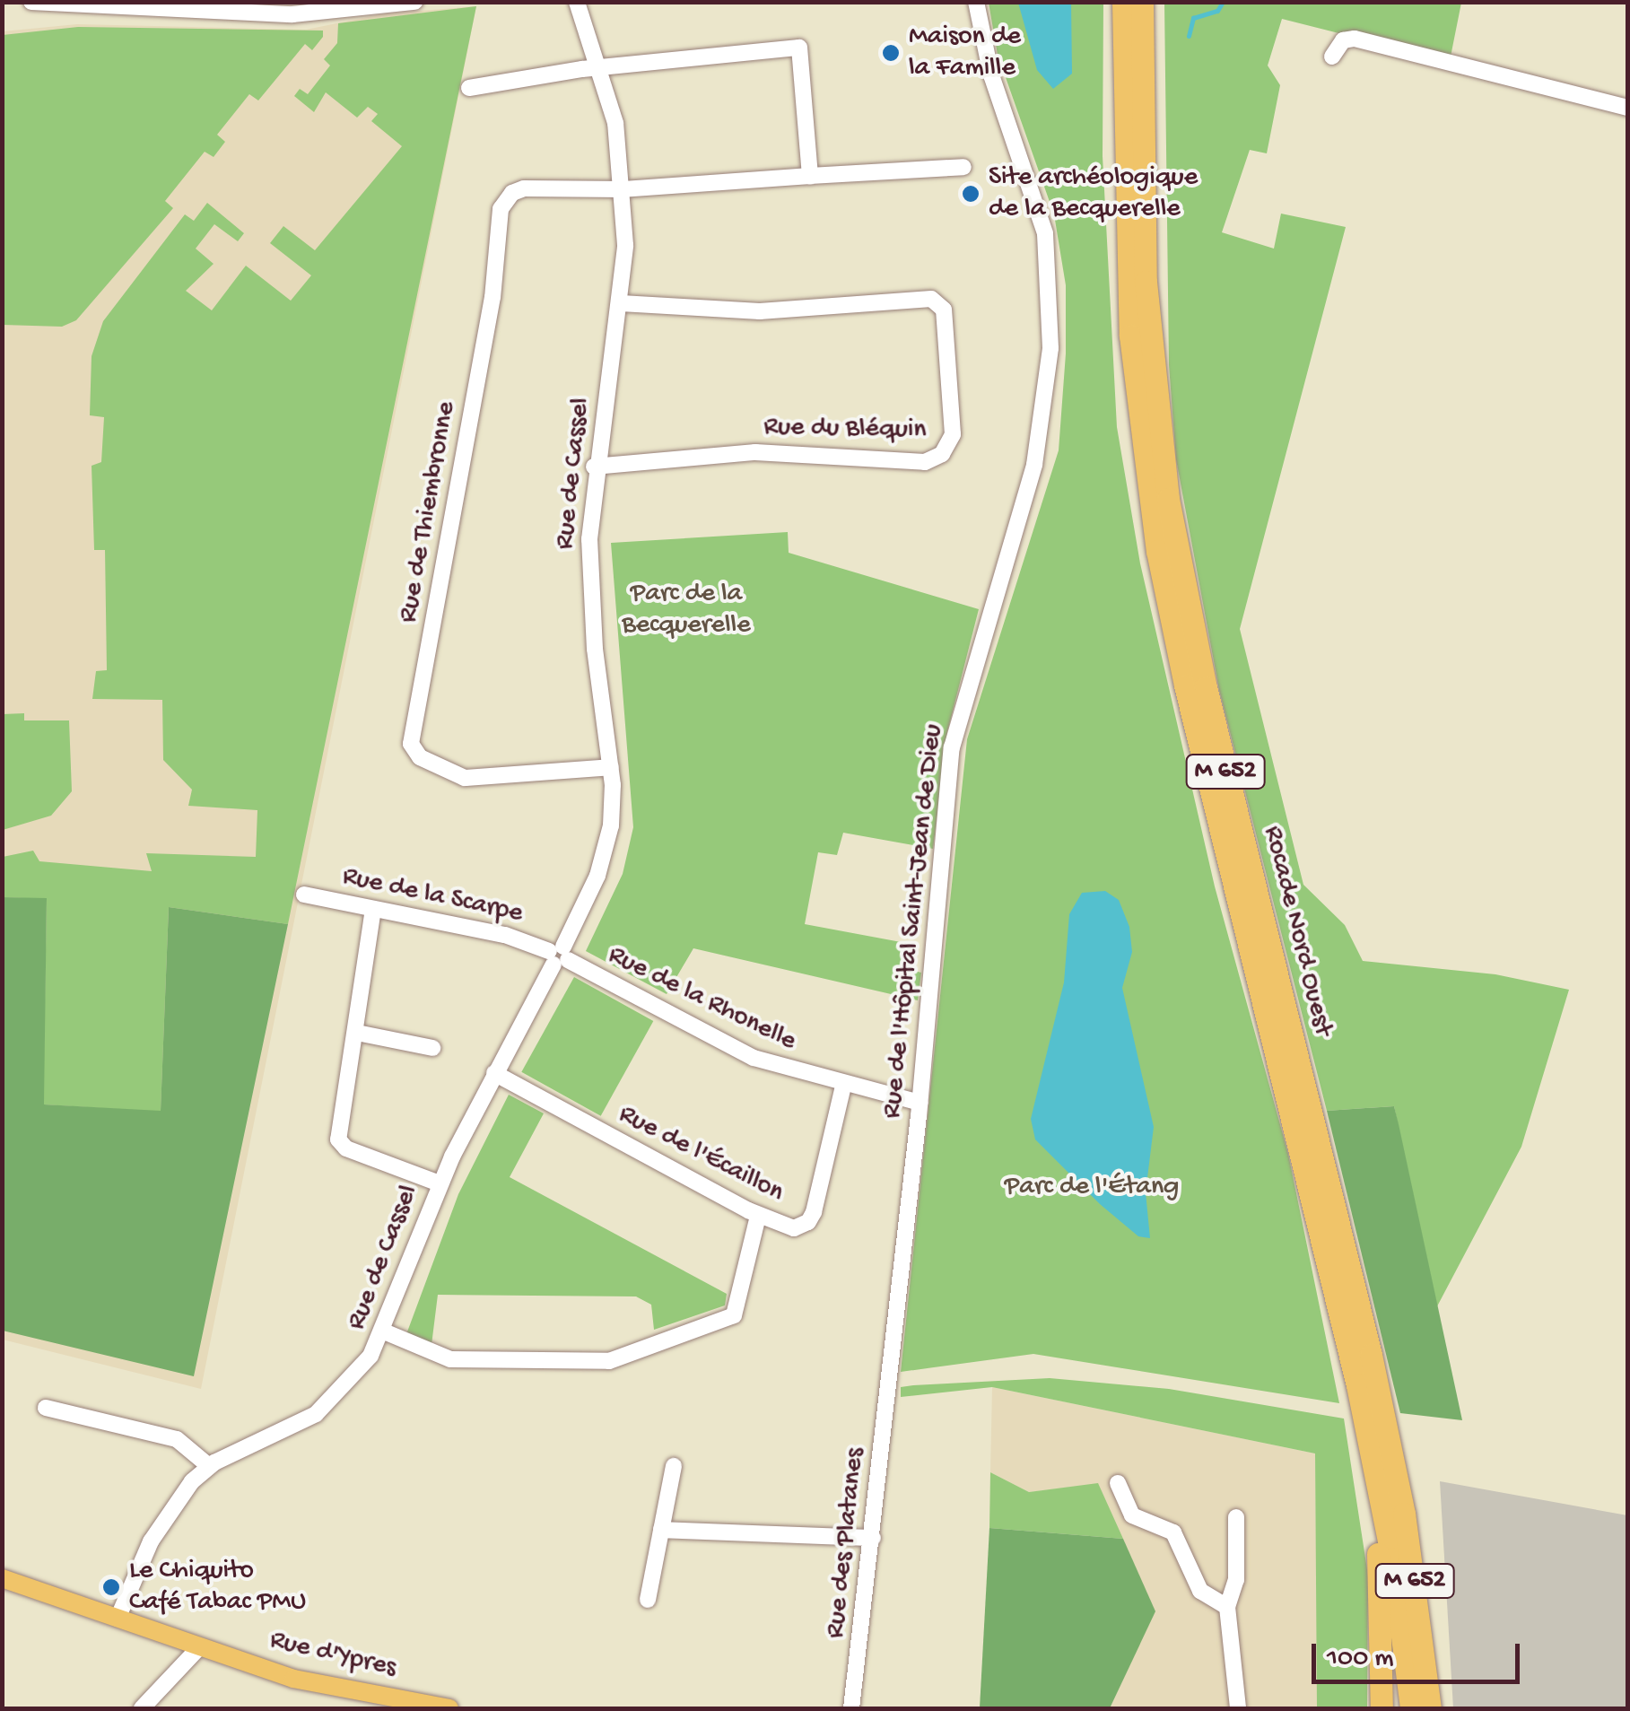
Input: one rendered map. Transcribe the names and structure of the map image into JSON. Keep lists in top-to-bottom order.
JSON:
{
  "streets": {
    "highway": ["M 652", "Rocade Nord Ouest"],
    "main road": ["Rue d'Ypres"],
    "street": [
      "Rue du Bléquin",
      "Rue de Cassel",
      "Rue de Thiembronne",
      "Rue de la Scarpe",
      "Rue de l'Hôpital Saint-Jean de Dieu",
      "Rue de la Rhonelle",
      "Rue de l'Écaillon",
      "Rue des Platanes"
    ]
  },
  "crossings": [
    ["Rue du Bléquin", "Rue de Cassel"],
    ["Rue de Cassel", "Rue de Thiembronne"],
    ["Rue de Cassel", "Rue de la Scarpe"],
    ["Rue de Cassel", "Rue de la Rhonelle"],
    ["Rue de Cassel", "Rue de l'Écaillon"],
    ["Rue de Cassel", "Rue d'Ypres"],
    ["Rue de la Scarpe", "Rue de la Rhonelle"],
    ["Rue de l'Hôpital Saint-Jean de Dieu", "Rue de la Rhonelle"],
    ["Rue de l'Hôpital Saint-Jean de Dieu", "Rue des Platanes"],
    ["Rue de la Rhonelle", "Rue de l'Écaillon"]
  ],
  "parks": ["Parc de la Becquerelle", "Parc de l'Étang"],
  "places": ["Maison de la Famille", "Site archéologique de la Becquerelle", "Le Chiquito Café Tabac PMU"],
  "scale_bar": "100 m"
}
